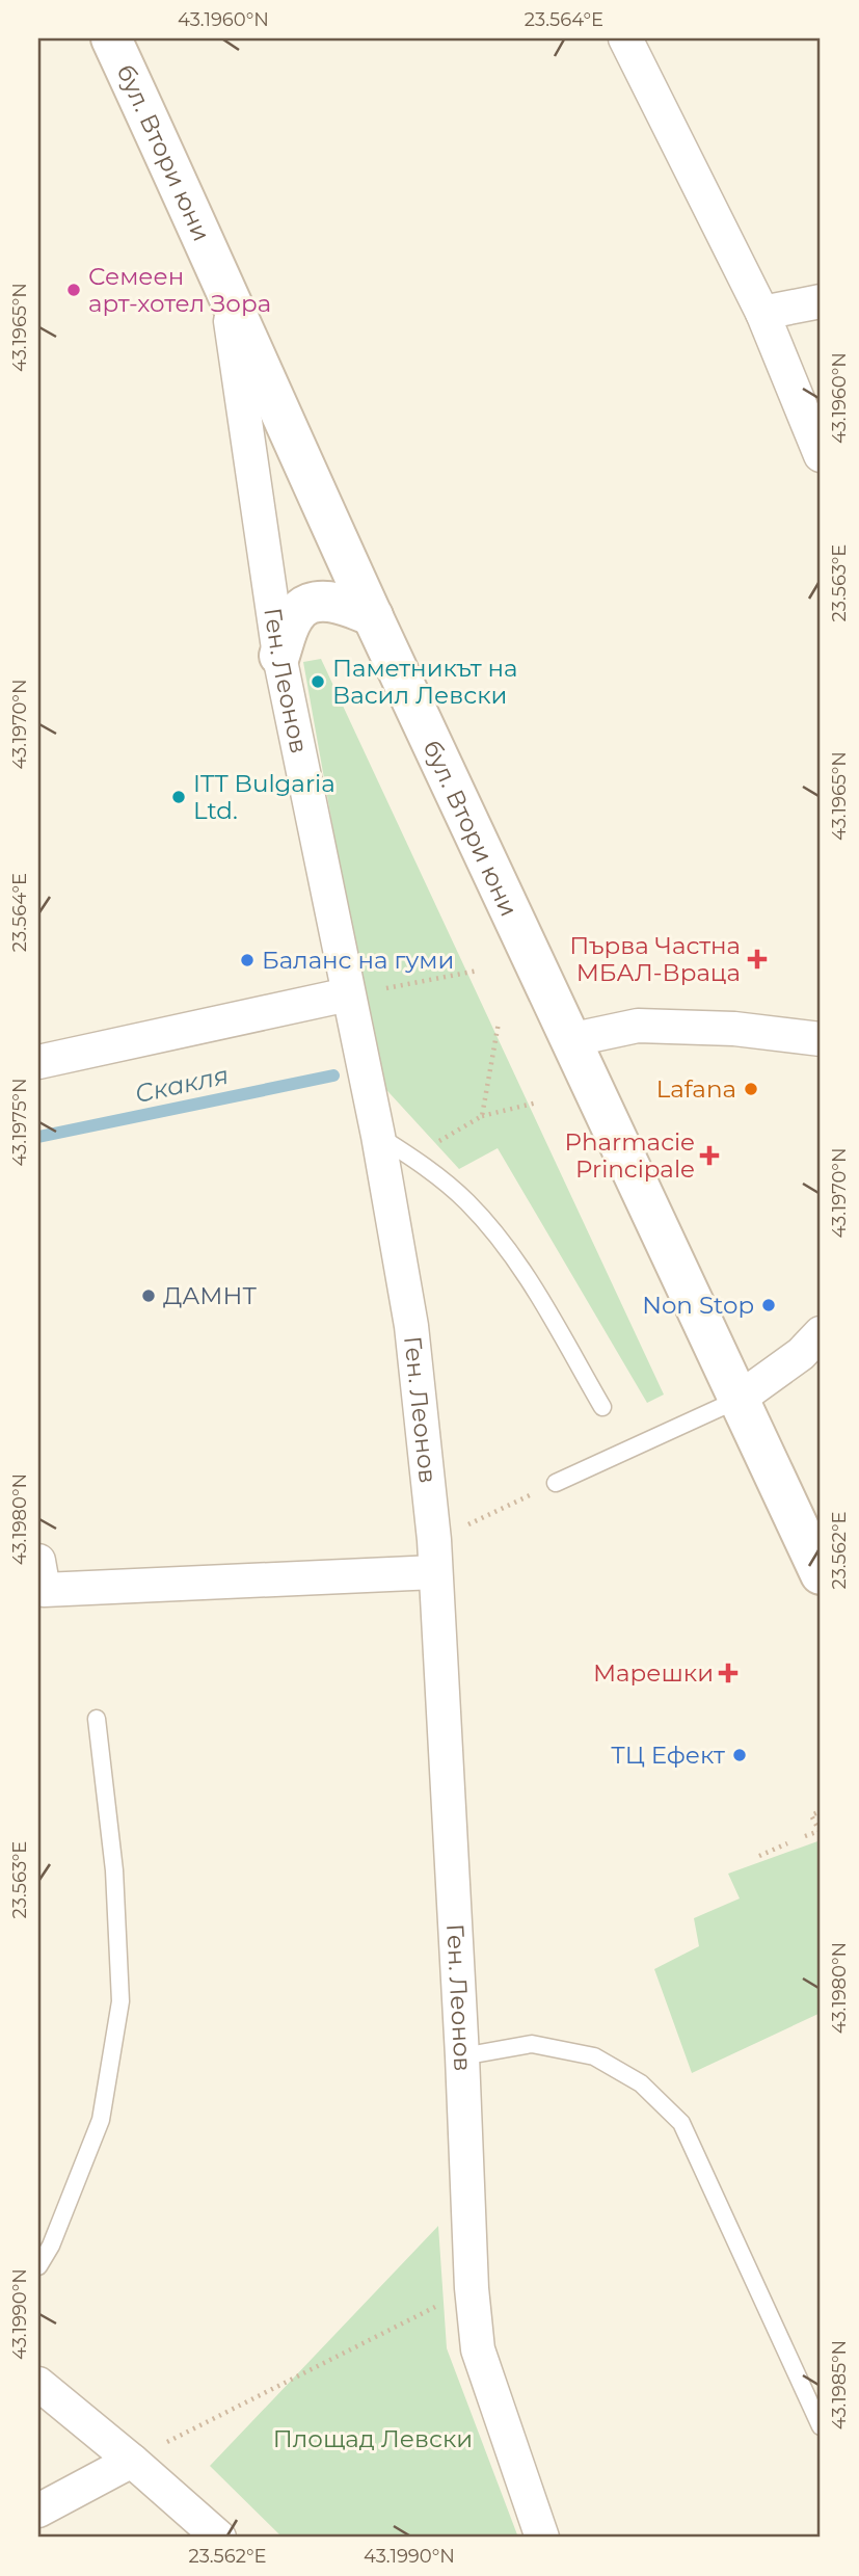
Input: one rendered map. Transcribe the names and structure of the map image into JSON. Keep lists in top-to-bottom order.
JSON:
{
  "streets": {
    "street": ["бул. Втори юни", "Ген. Леонов"]
  },
  "crossings": [
    ["бул. Втори юни", "Ген. Леонов"]
  ],
  "water": ["Скакля"],
  "parks": ["Площад Левски"],
  "places": {
    "other": [
      "Семеен арт-хотел Зора",
      "Паметникът на Васил Левски",
      "ITT Bulgaria Ltd.",
      "Баланс на гуми",
      "Lafana",
      "ДАМНТ",
      "Non Stop",
      "ТЦ Ефект"
    ],
    "health": ["Първа Частна МБАЛ-Враца", "Pharmacie Principale", "Марешки"]
  },
  "coordinates": [
    "43.1960°N",
    "23.564°E",
    "43.1965°N",
    "23.563°E",
    "43.1970°N",
    "43.1975°N",
    "43.1980°N",
    "23.562°E",
    "43.1990°N",
    "43.1985°N"
  ]
}
